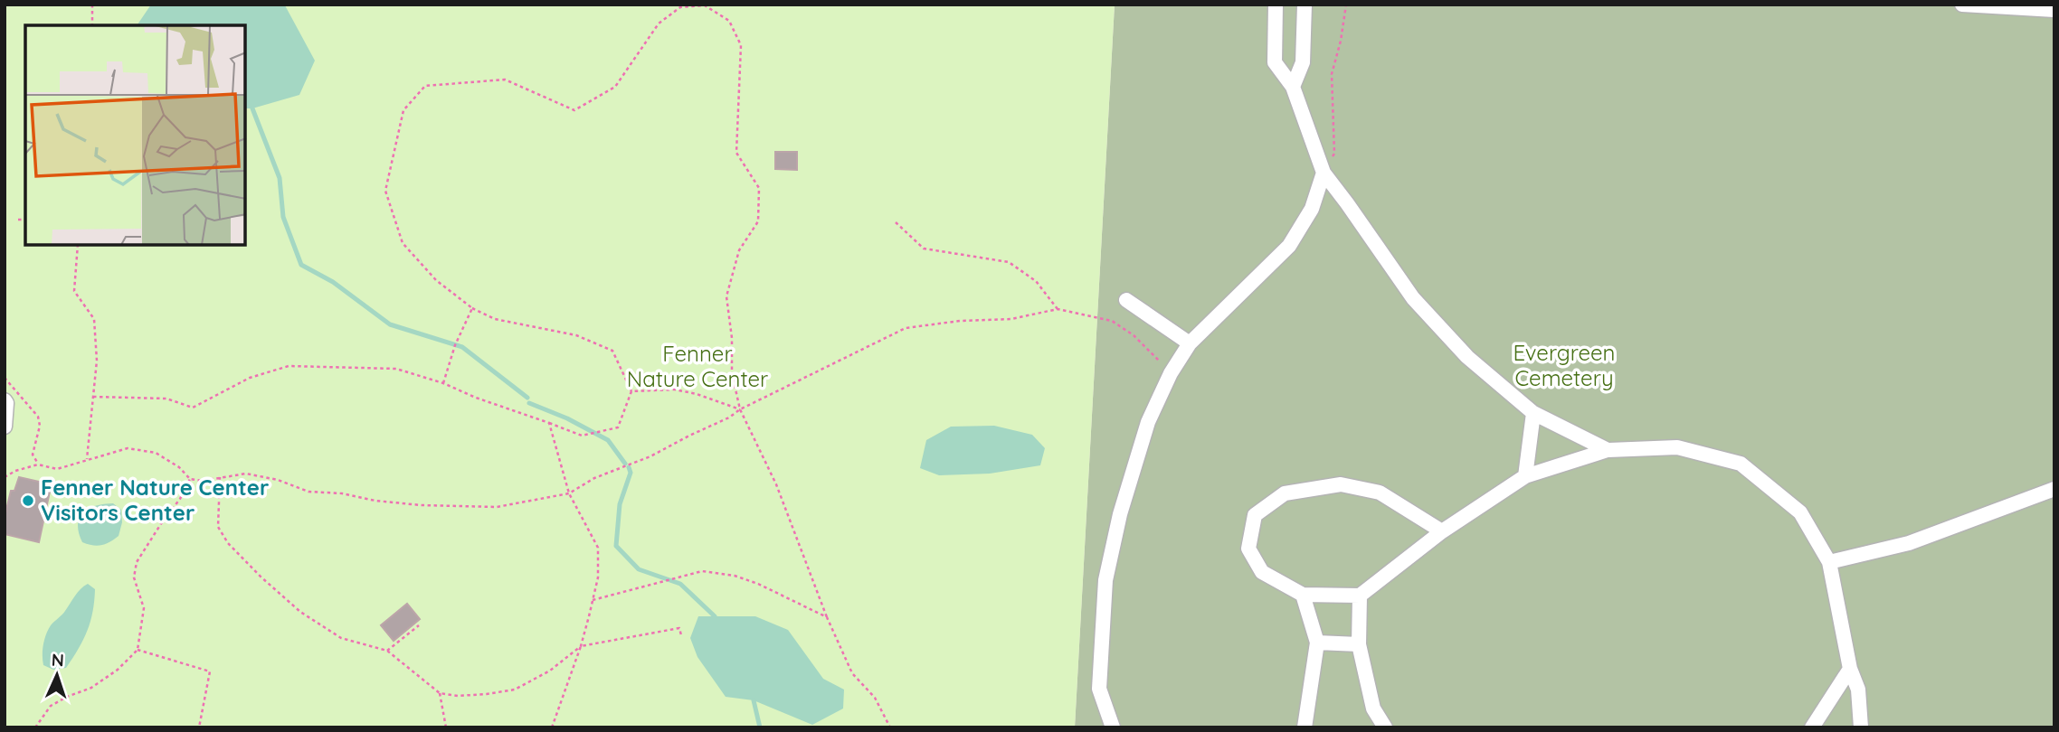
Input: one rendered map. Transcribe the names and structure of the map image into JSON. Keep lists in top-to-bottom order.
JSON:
{
  "parks": ["Evergreen Cemetery", "Fenner Nature Center"],
  "places": ["Fenner Nature Center Visitors Center"],
  "north": "top"
}
